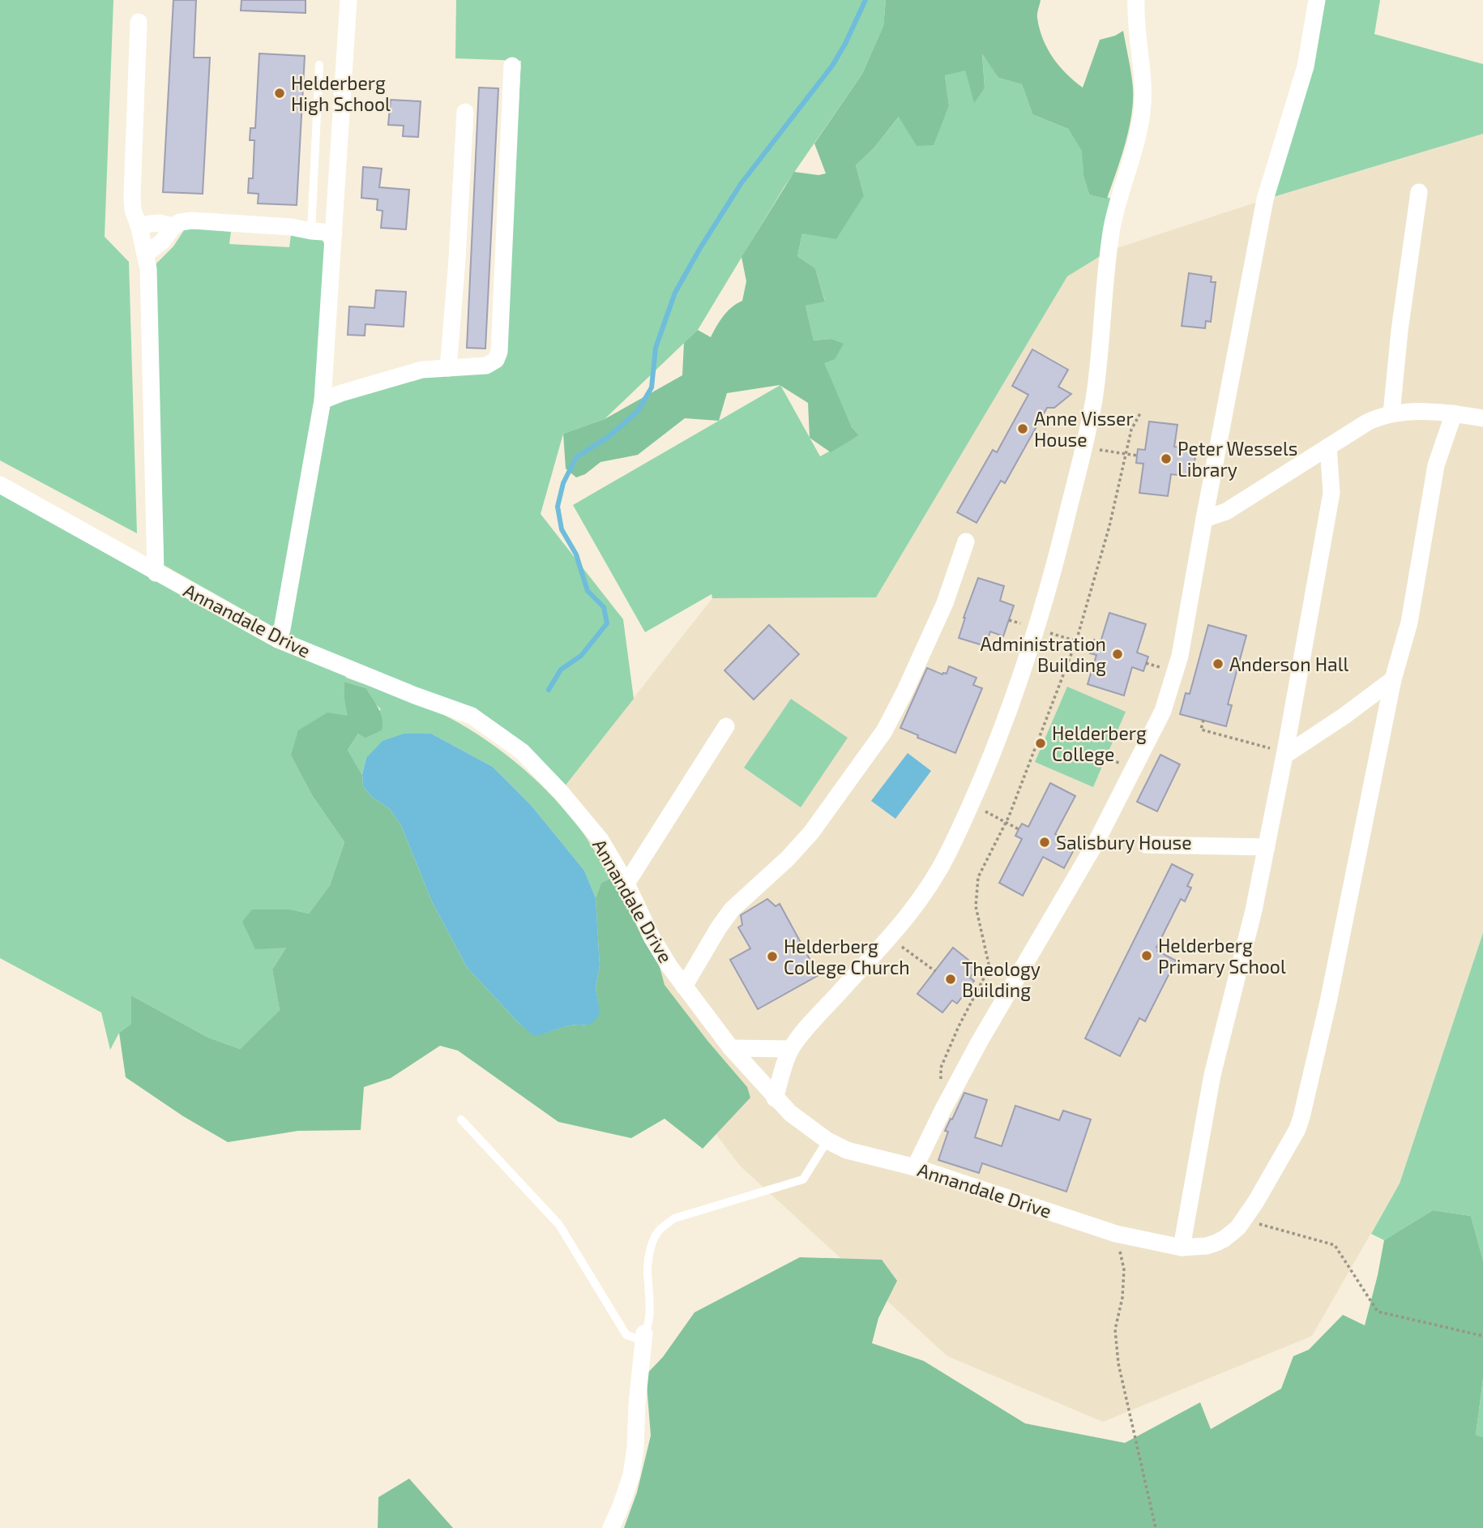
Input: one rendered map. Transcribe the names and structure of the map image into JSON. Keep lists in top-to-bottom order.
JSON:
{
  "streets": {
    "street": ["Annandale Drive"]
  },
  "places": [
    "Helderberg High School",
    "Anne Visser House",
    "Peter Wessels Library",
    "Administration Building",
    "Anderson Hall",
    "Helderberg College",
    "Salisbury House",
    "Helderberg Primary School",
    "Helderberg College Church",
    "Theology Building"
  ]
}
